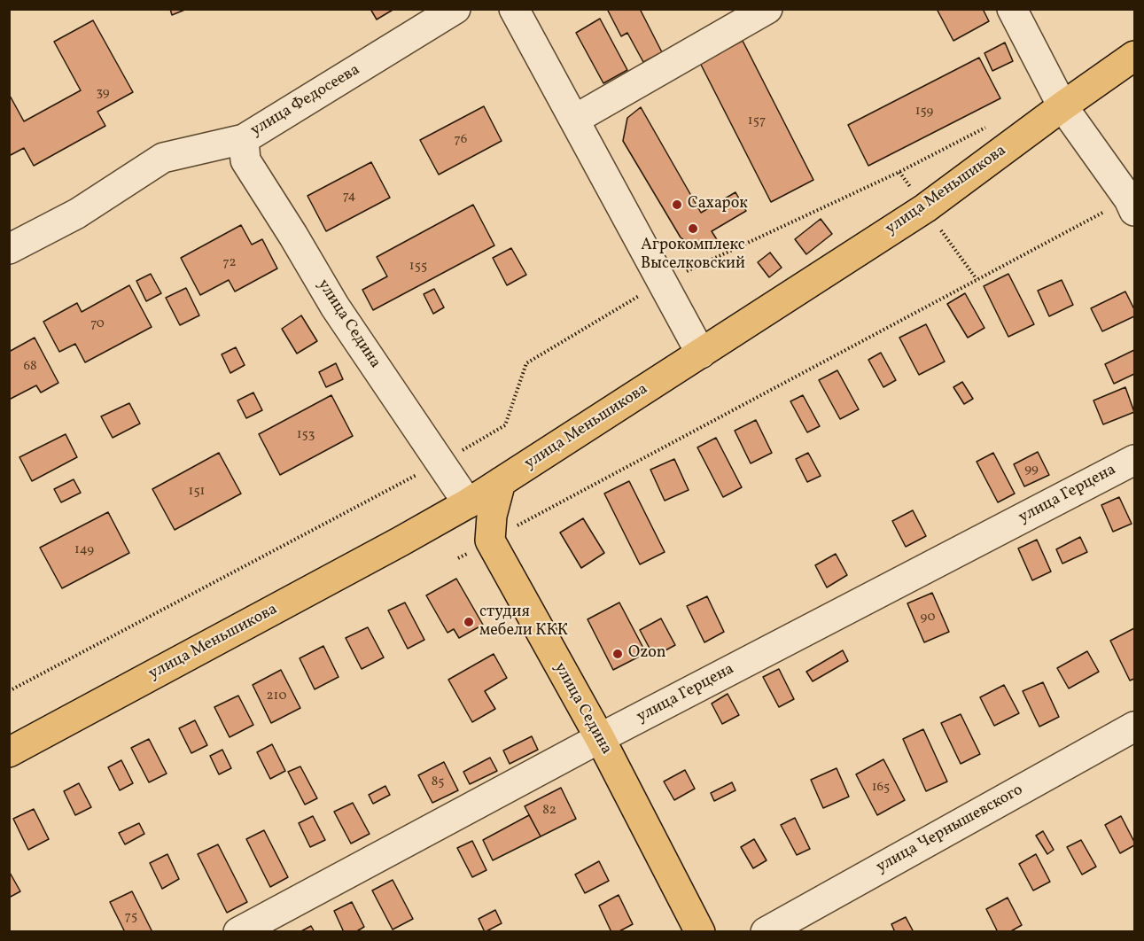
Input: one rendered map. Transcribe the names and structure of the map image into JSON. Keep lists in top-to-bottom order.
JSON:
{
  "streets": {
    "main road": ["улица Меньшикова", "улица Седина"],
    "street": ["улица Федосеева", "улица Герцена", "улица Чернышевского"]
  },
  "crossings": [
    ["улица Федосеева", "улица Седина"],
    ["улица Меньшикова", "улица Седина"],
    ["улица Седина", "улица Герцена"]
  ],
  "places": [
    "Сахарок",
    "Агрокомплекс Выселковский",
    "студия мебели ККК",
    "Ozon"
  ],
  "house_numbers": [
    "39",
    "159",
    "157",
    "76",
    "74",
    "72",
    "155",
    "70",
    "68",
    "153",
    "99",
    "151",
    "149",
    "90",
    "210",
    "85",
    "165",
    "82",
    "75"
  ]
}
